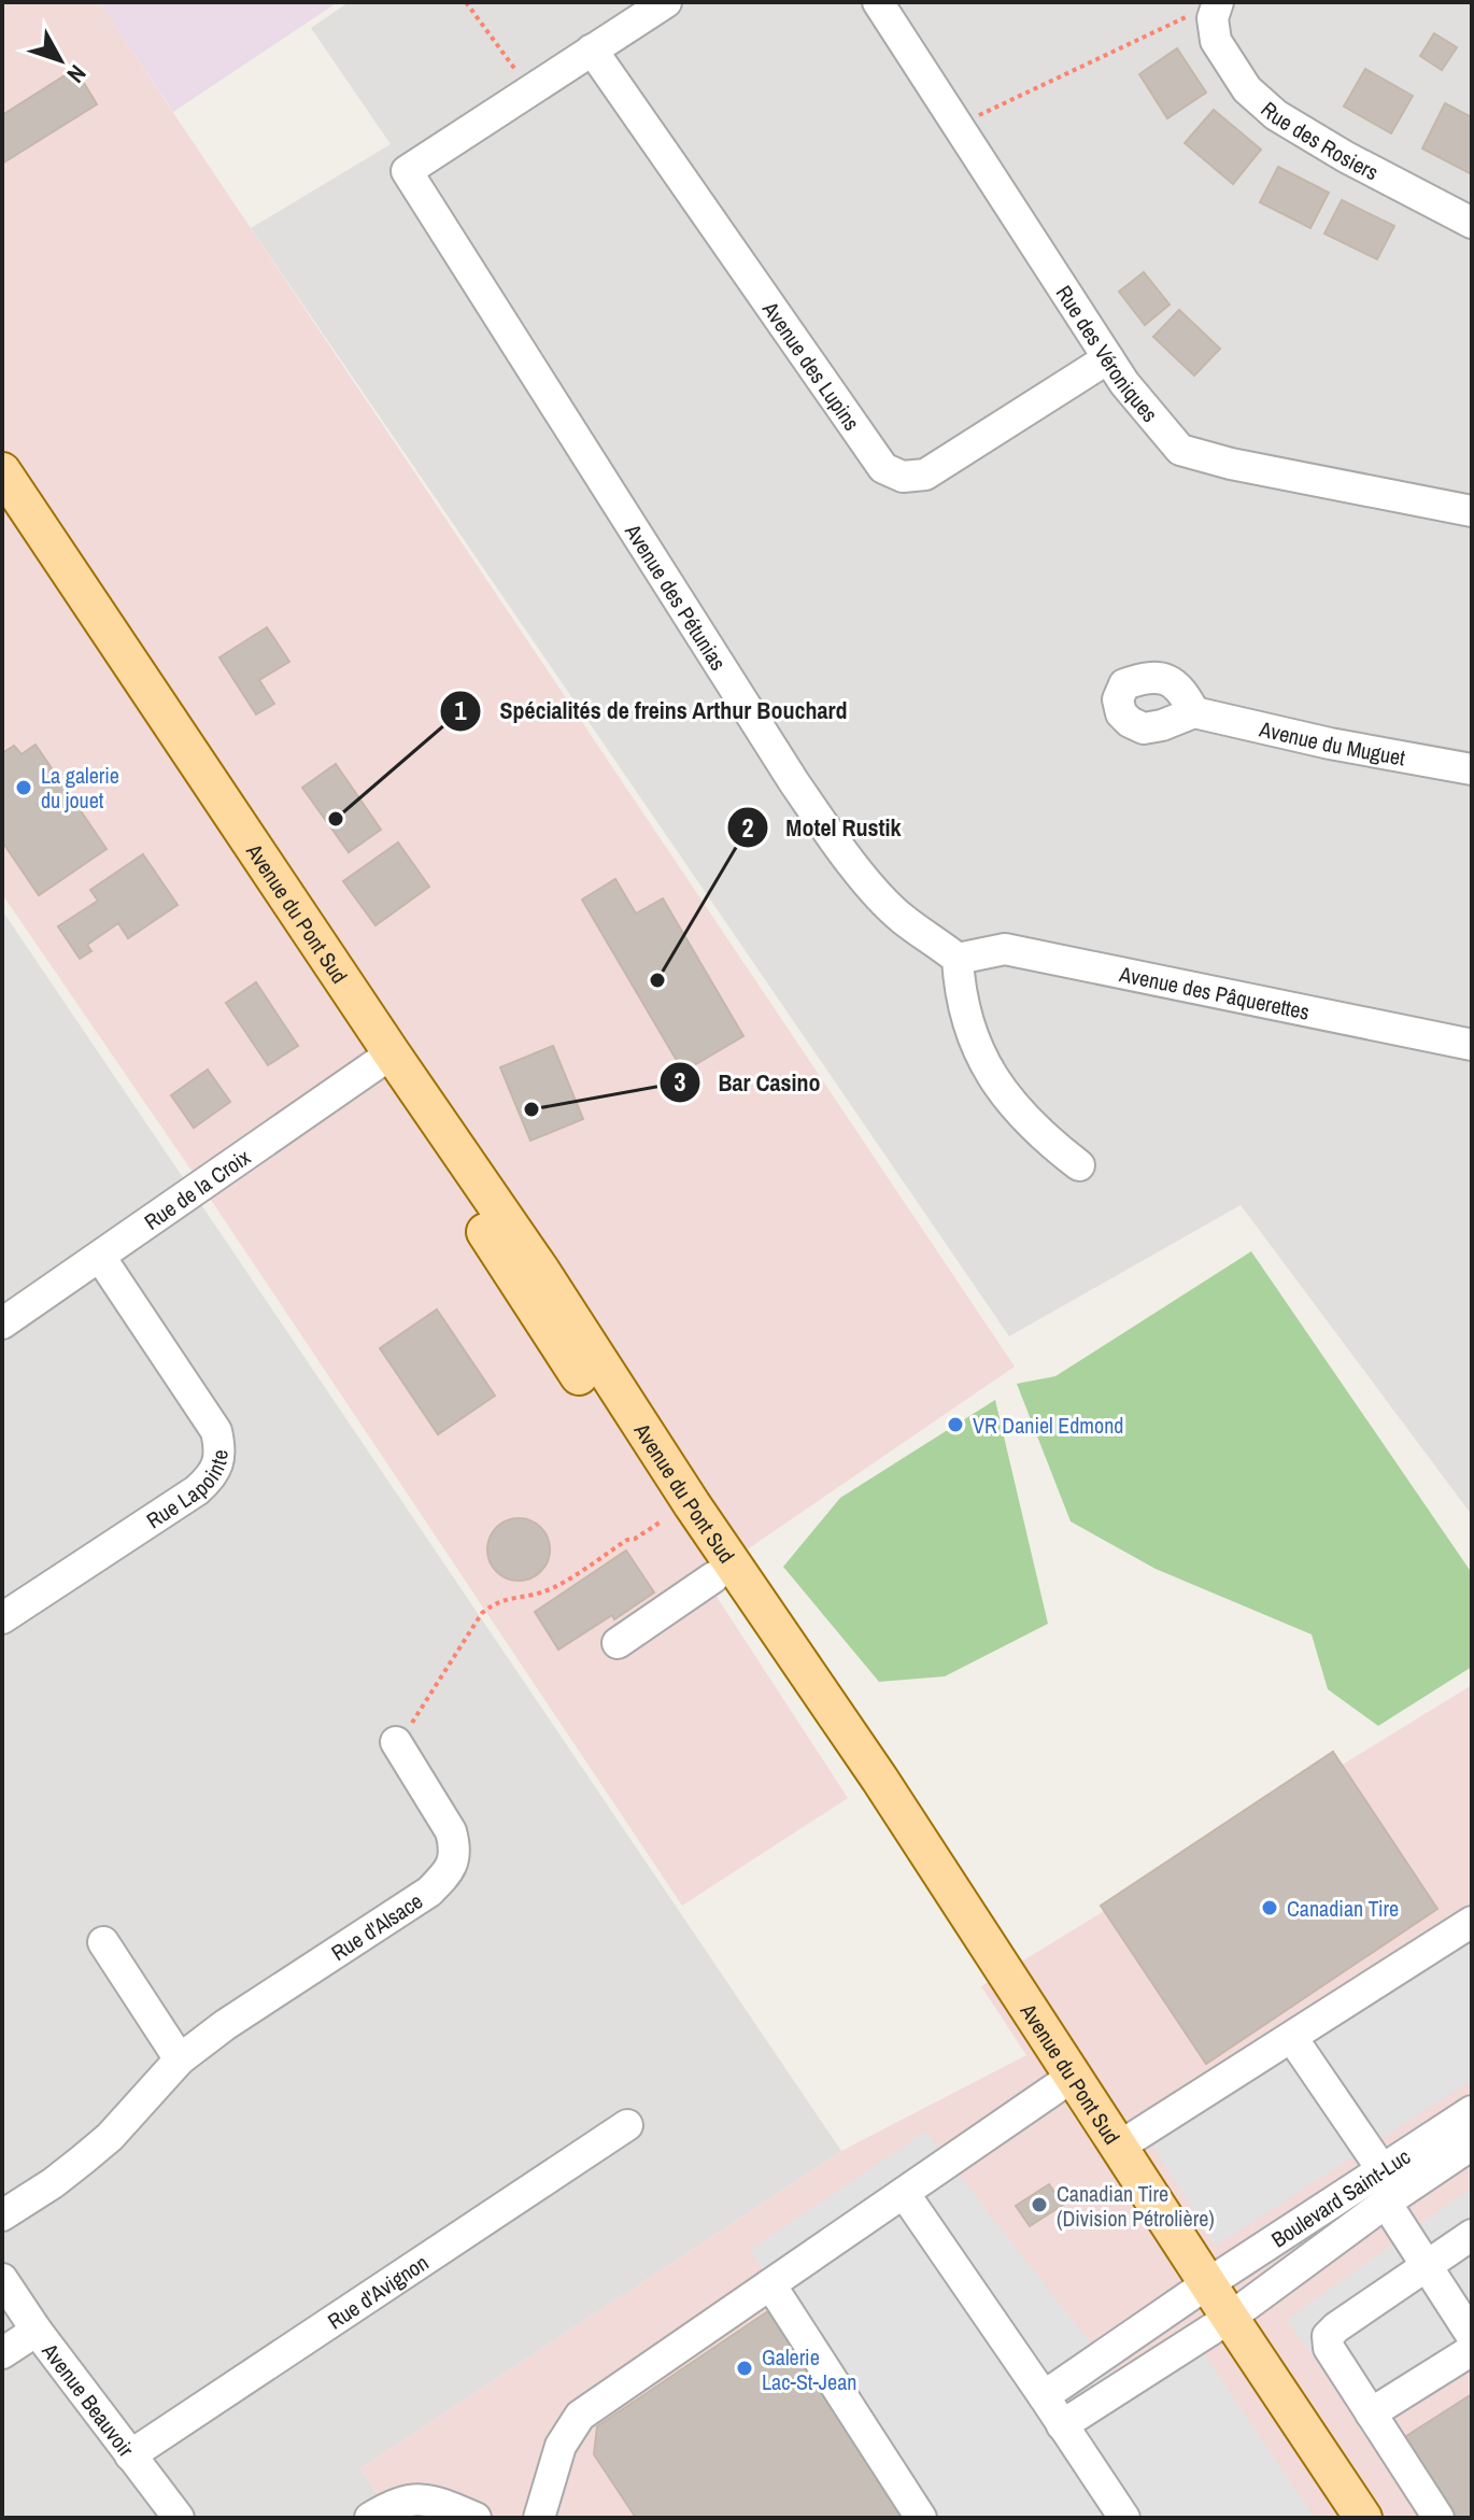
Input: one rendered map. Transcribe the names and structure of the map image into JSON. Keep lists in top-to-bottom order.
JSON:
{
  "streets": {
    "main road": ["Avenue du Pont Sud"],
    "street": [
      "Rue des Rosiers",
      "Rue des Véroniques",
      "Avenue des Lupins",
      "Avenue des Pétunias",
      "Avenue du Muguet",
      "Avenue des Pâquerettes",
      "Rue de la Croix",
      "Rue Lapointe",
      "Rue d'Alsace",
      "Boulevard Saint-Luc",
      "Rue d'Avignon",
      "Avenue Beauvoir"
    ]
  },
  "crossings": [
    ["Rue des Véroniques", "Avenue des Lupins"],
    ["Avenue des Pétunias", "Avenue des Pâquerettes"],
    ["Avenue du Pont Sud", "Rue de la Croix"],
    ["Avenue du Pont Sud", "Boulevard Saint-Luc"],
    ["Rue de la Croix", "Rue Lapointe"],
    ["Rue d'Avignon", "Avenue Beauvoir"]
  ],
  "places": [
    "La galerie du jouet",
    "Spécialités de freins Arthur Bouchard",
    "Motel Rustik",
    "Bar Casino",
    "VR Daniel Edmond",
    "Canadian Tire",
    "Canadian Tire (Division Pétrolière)",
    "Galerie Lac-St-Jean"
  ],
  "north": "bottom right"
}
